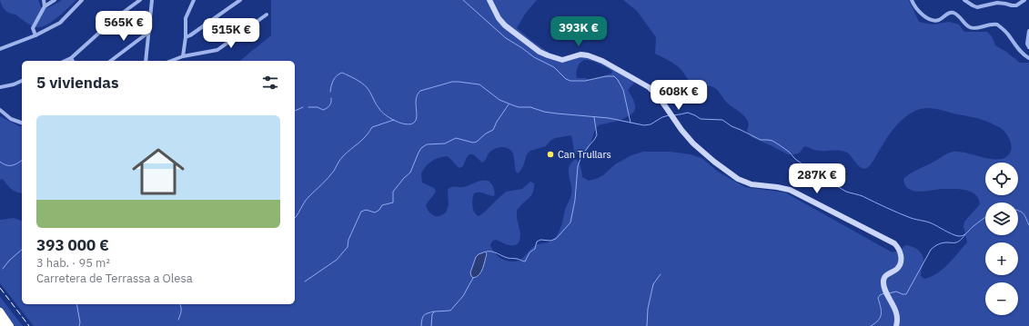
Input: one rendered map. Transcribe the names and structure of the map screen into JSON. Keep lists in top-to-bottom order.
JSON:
{
  "places": ["Can Trullars"],
  "page": {
    "price": [
      "565K €",
      "393K €",
      "515K €",
      "608K €",
      "287K €"
    ],
    "heading": "5 viviendas",
    "list": [
      {
        "name": "393 000 €",
        "note": "3 hab. · 95 m² · Carretera de Terrassa a Olesa"
      }
    ],
    "map_buttons": ["+", "−"]
  }
}
